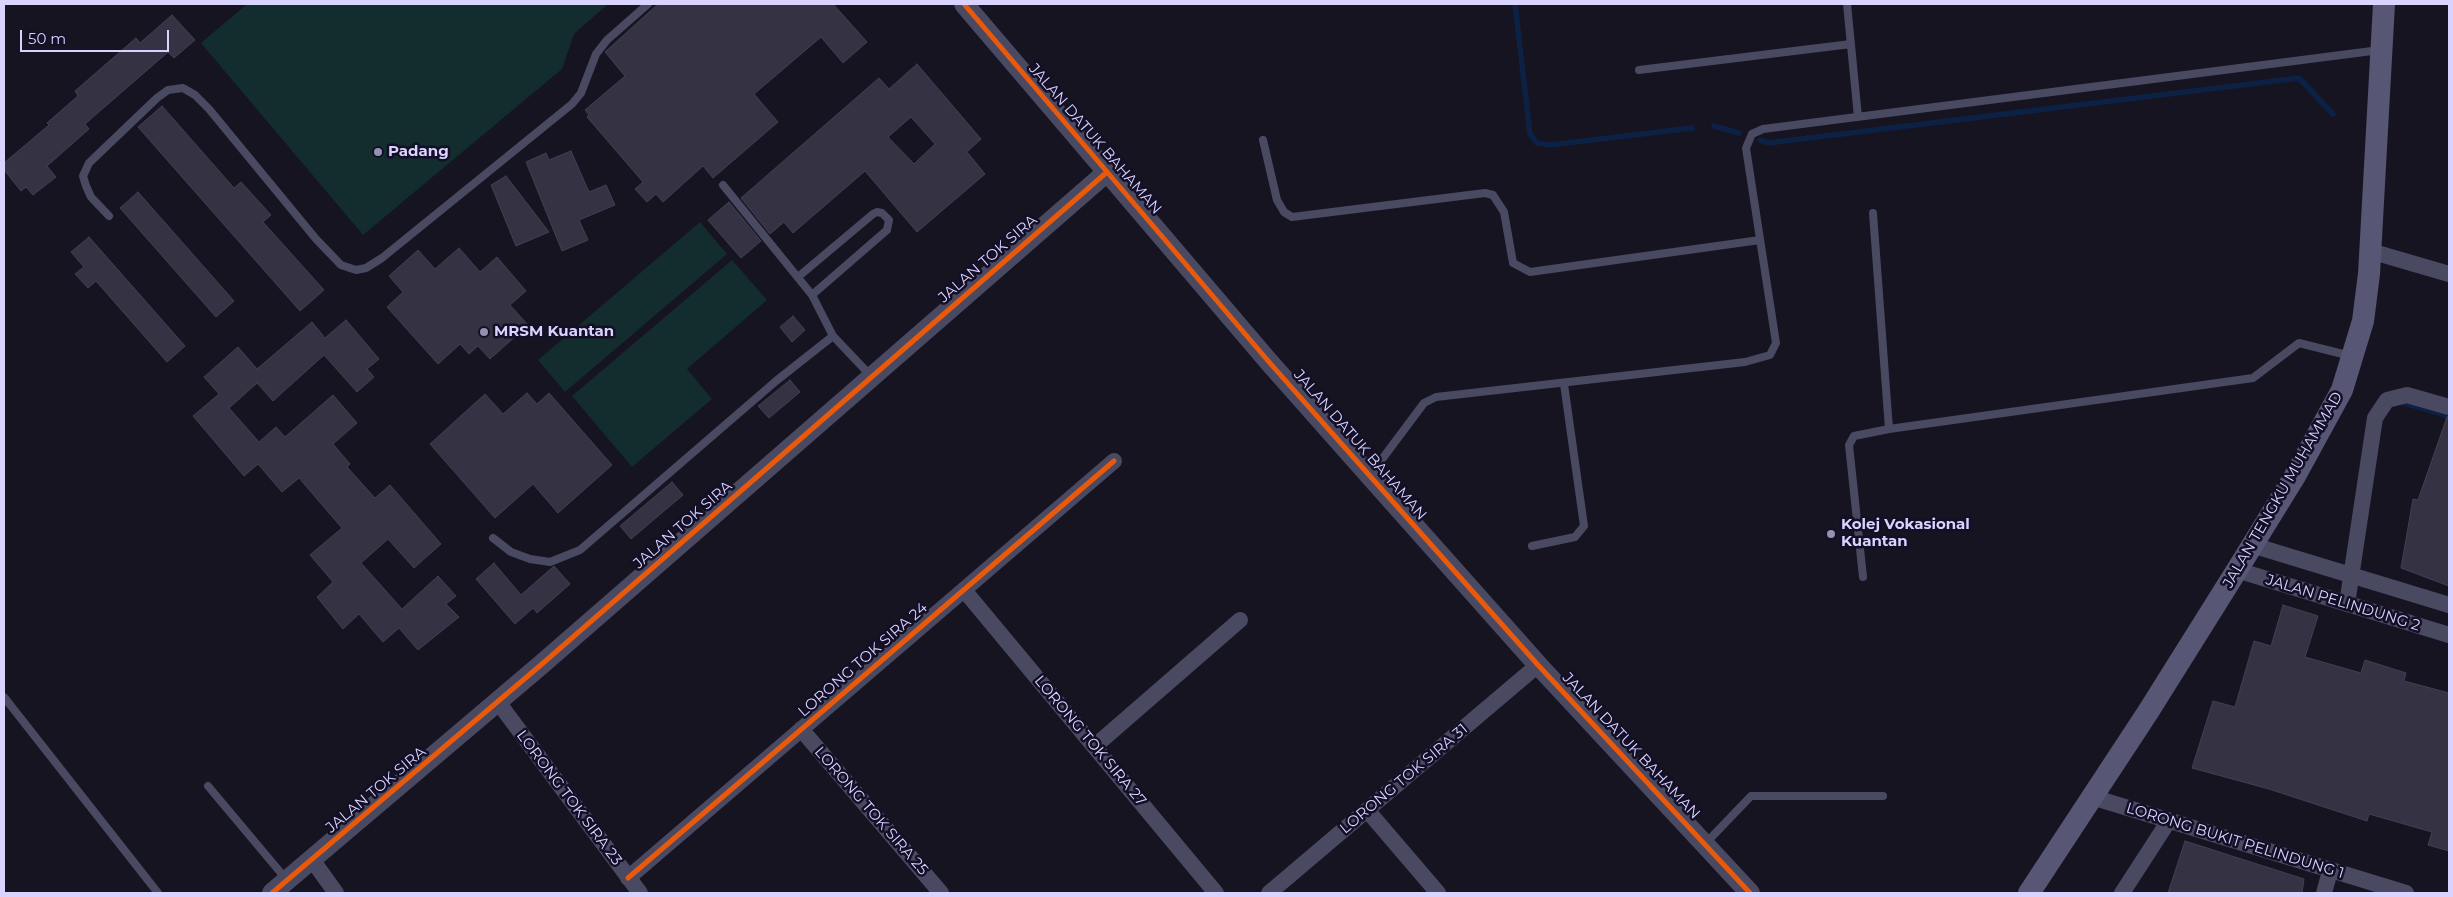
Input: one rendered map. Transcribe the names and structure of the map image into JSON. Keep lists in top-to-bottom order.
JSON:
{
  "streets": {
    "main road": ["JALAN TENGKU MUHAMMAD"],
    "street": [
      "JALAN DATUK BAHAMAN",
      "JALAN TOK SIRA",
      "JALAN PELINDUNG 2",
      "LORONG TOK SIRA 24",
      "LORONG TOK SIRA 27",
      "LORONG TOK SIRA 31",
      "LORONG TOK SIRA 23",
      "LORONG TOK SIRA 25",
      "LORONG BUKIT PELINDUNG 1"
    ]
  },
  "crossings": [
    ["JALAN DATUK BAHAMAN", "JALAN TOK SIRA"],
    ["JALAN DATUK BAHAMAN", "LORONG TOK SIRA 31"],
    ["JALAN TOK SIRA", "LORONG TOK SIRA 23"],
    ["JALAN TENGKU MUHAMMAD", "JALAN PELINDUNG 2"],
    ["JALAN TENGKU MUHAMMAD", "LORONG BUKIT PELINDUNG 1"],
    ["LORONG TOK SIRA 24", "LORONG TOK SIRA 27"],
    ["LORONG TOK SIRA 24", "LORONG TOK SIRA 23"],
    ["LORONG TOK SIRA 24", "LORONG TOK SIRA 25"]
  ],
  "places": ["Padang", "MRSM Kuantan", "Kolej Vokasional Kuantan"],
  "scale_bar": "50 m"
}
